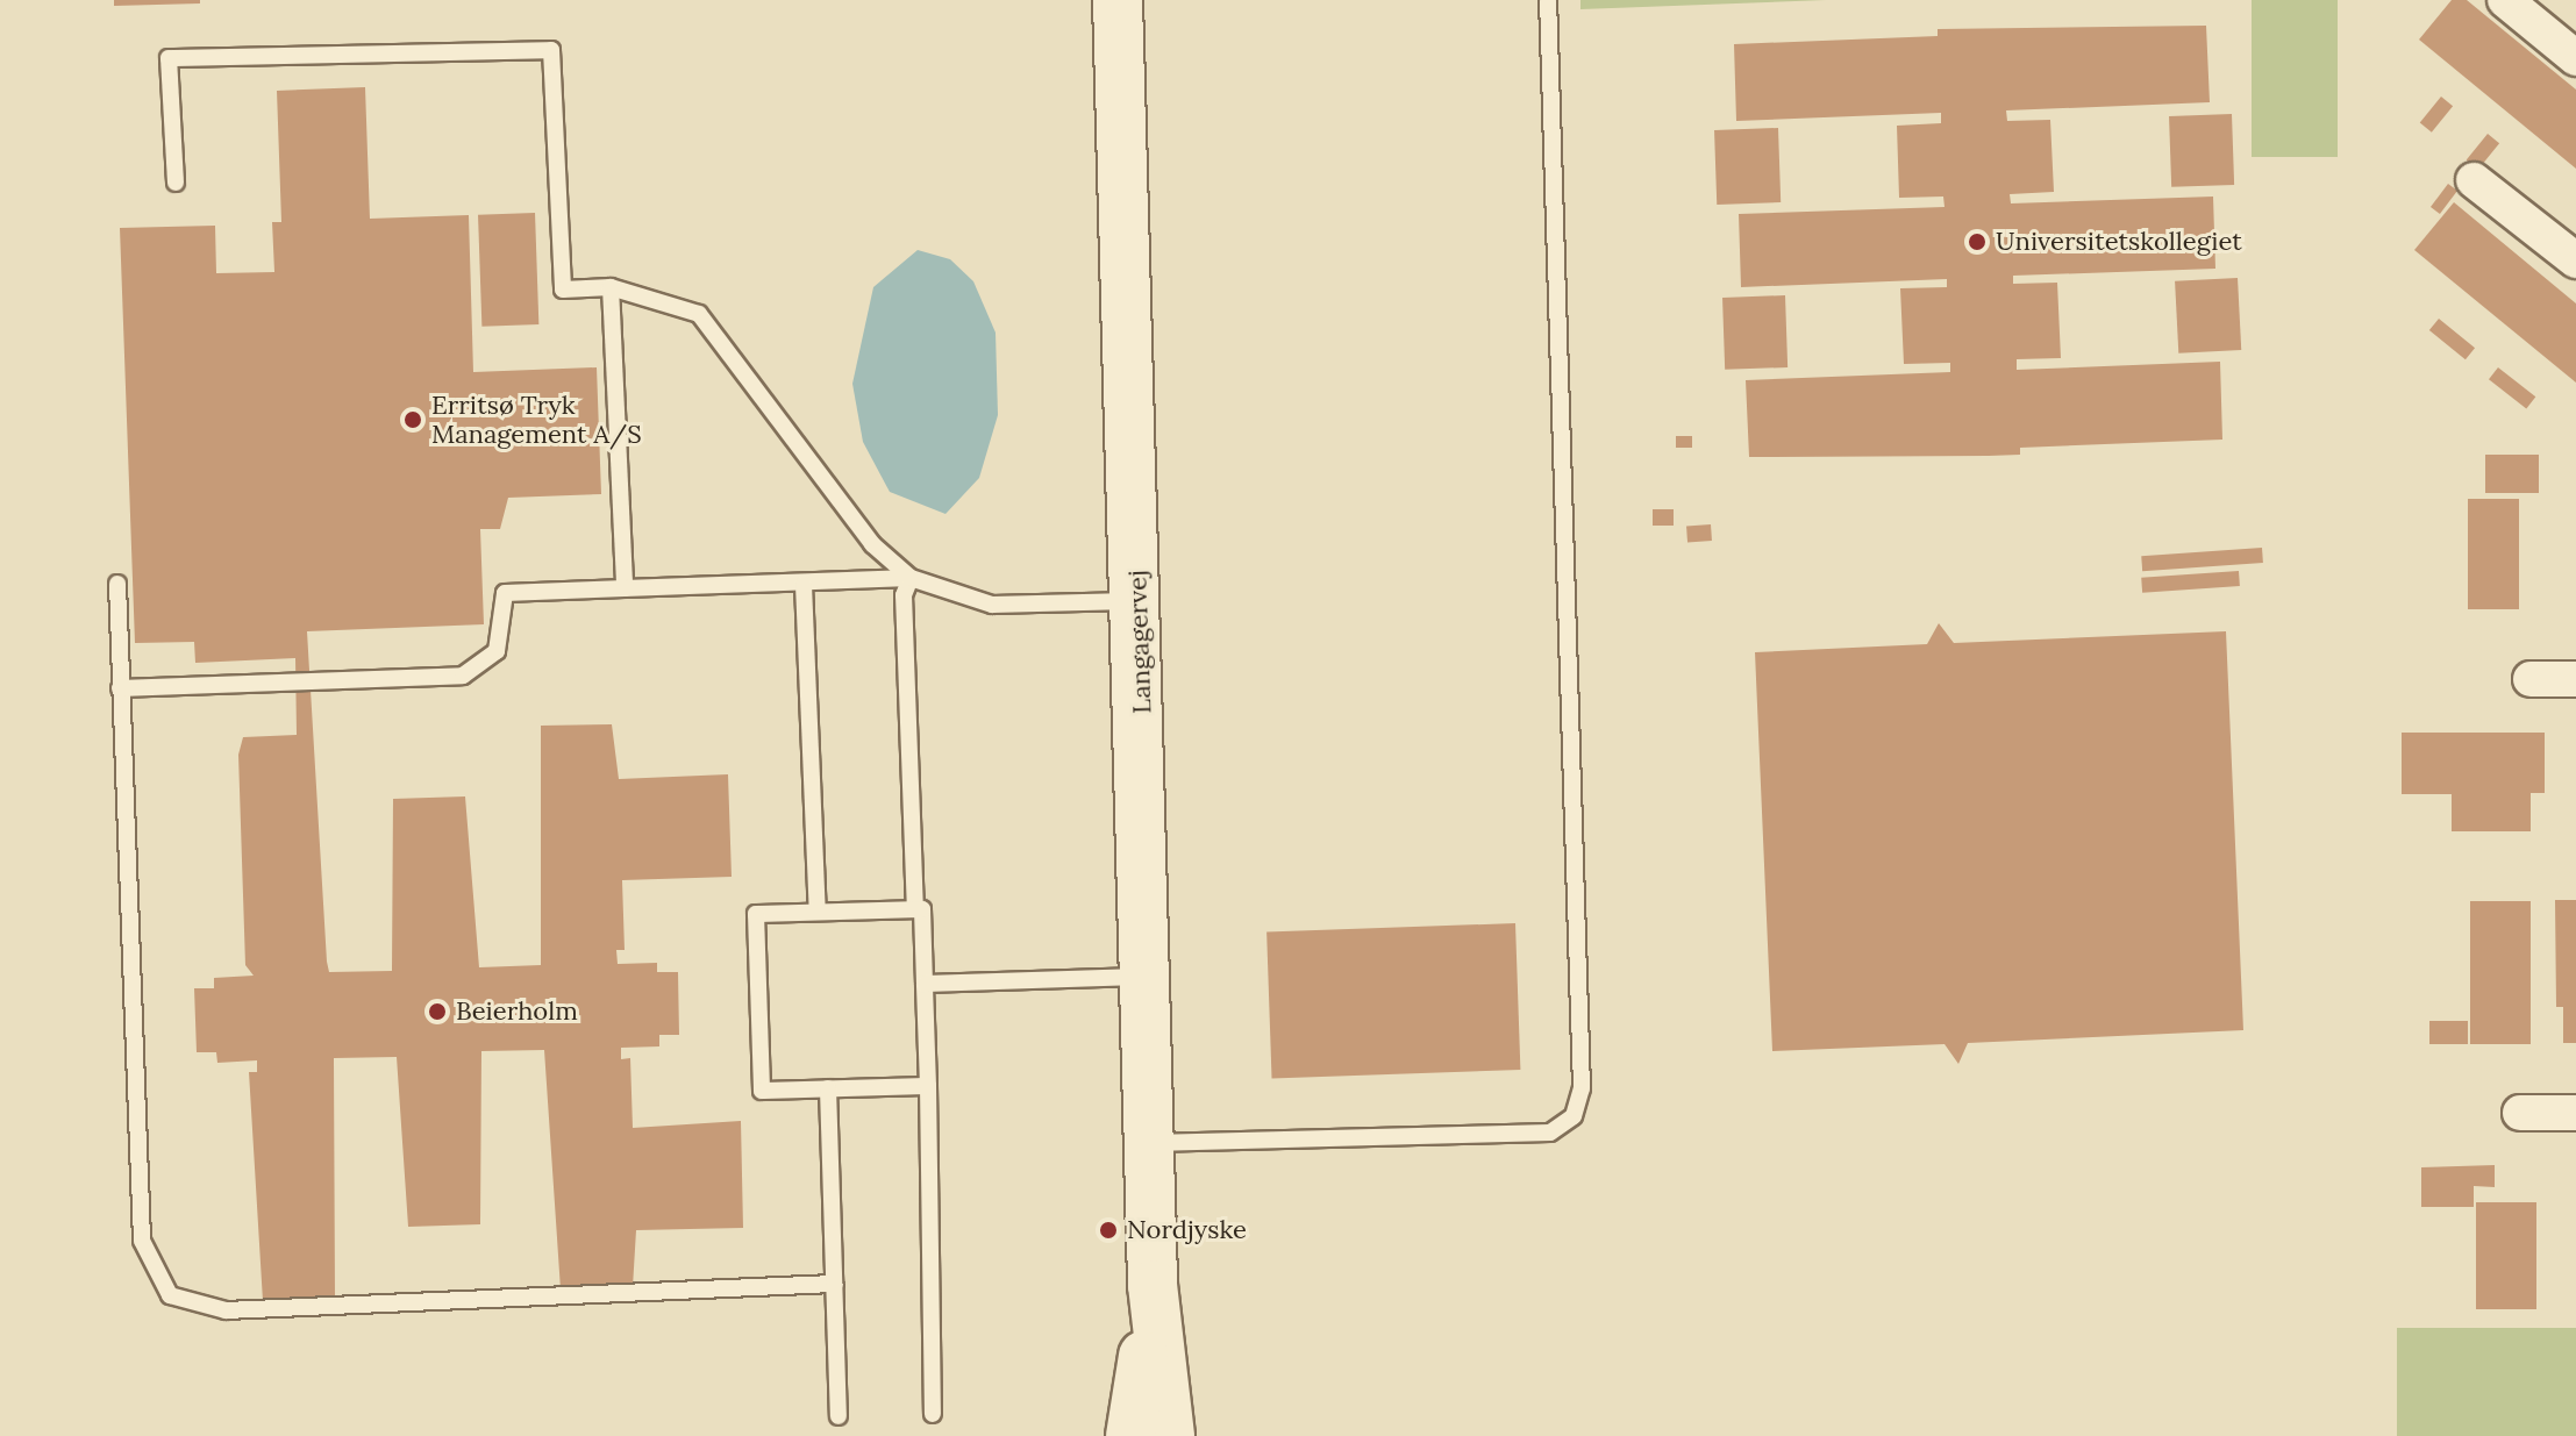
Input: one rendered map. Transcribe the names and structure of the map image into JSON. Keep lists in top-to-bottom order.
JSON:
{
  "streets": {
    "street": ["Langagervej"]
  },
  "places": [
    "Universitetskollegiet",
    "Erritsø Tryk Management A/S",
    "Beierholm",
    "Nordjyske"
  ]
}
